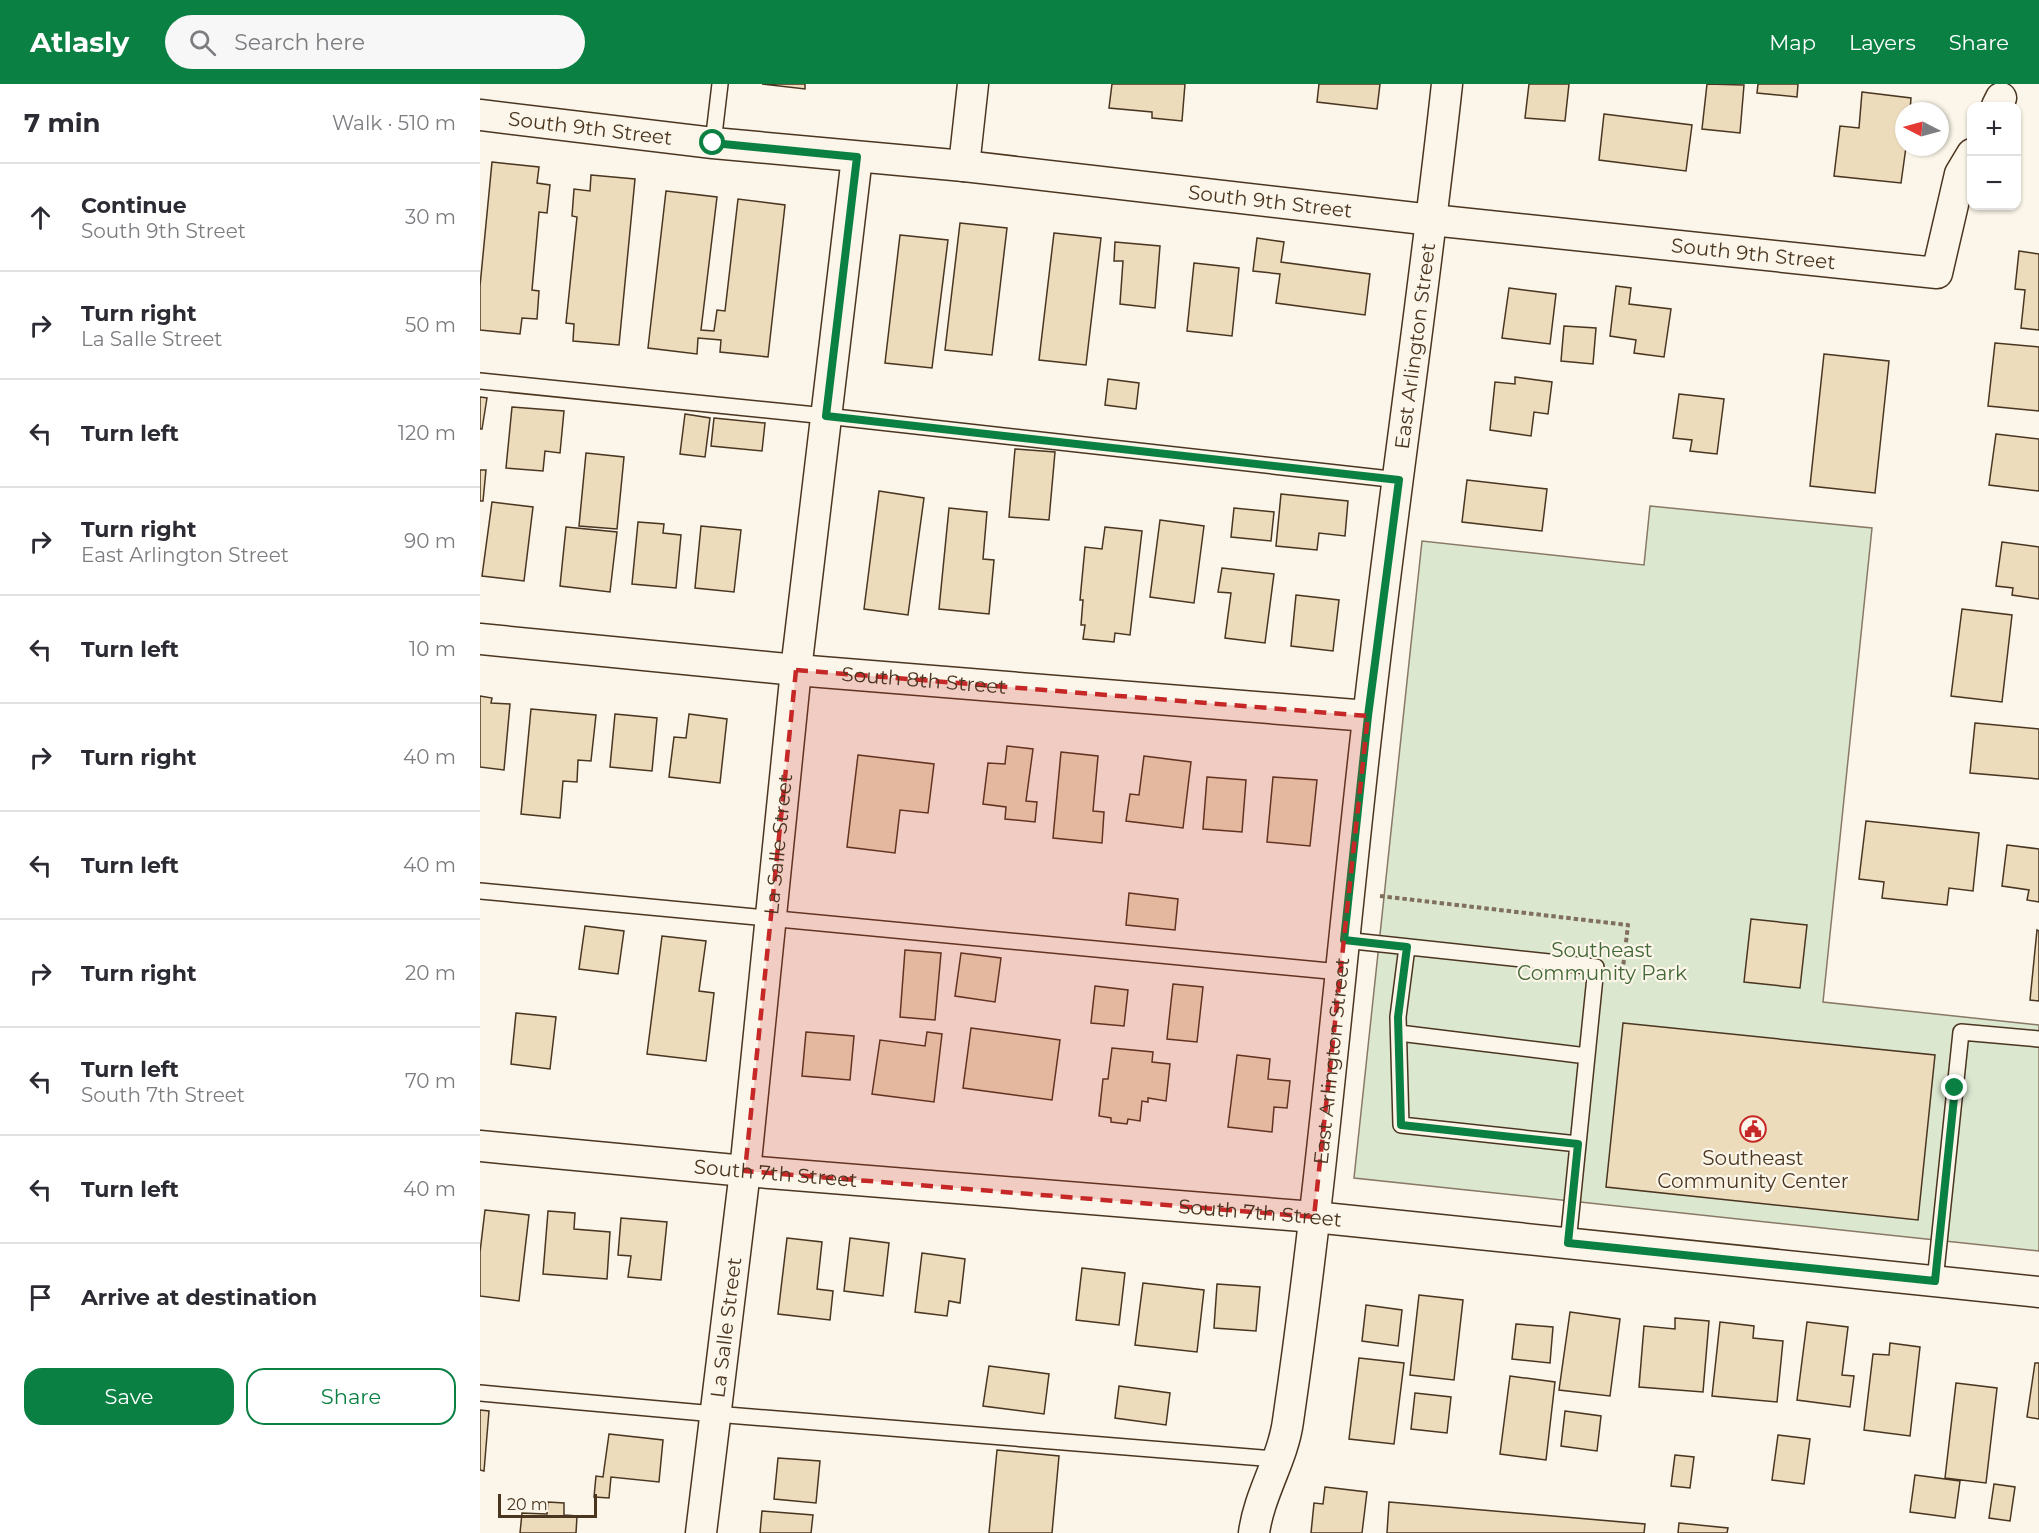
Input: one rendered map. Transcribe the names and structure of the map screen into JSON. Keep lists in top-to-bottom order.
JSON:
{
  "streets": {
    "street": [
      "South 9th Street",
      "East Arlington Street",
      "South 8th Street",
      "La Salle Street",
      "South 7th Street"
    ]
  },
  "crossings": [
    ["South 9th Street", "East Arlington Street"],
    ["South 9th Street", "La Salle Street"],
    ["East Arlington Street", "South 8th Street"],
    ["East Arlington Street", "South 7th Street"],
    ["South 8th Street", "La Salle Street"],
    ["La Salle Street", "South 7th Street"]
  ],
  "parks": ["Southeast Community Park"],
  "places": {
    "public building": ["Southeast Community Center"]
  },
  "scale_bar": "20 m",
  "north": "left",
  "page": {
    "header": "Atlasly",
    "search": "Search here",
    "nav": ["Map", "Layers", "Share"],
    "heading": ["7 min", "Walk · 510 m"],
    "map_buttons": ["+", "−"],
    "list": [
      ["Continue", "South 9th Street", "30 m"],
      ["Turn right", "La Salle Street", "50 m"],
      ["Turn left", "120 m"],
      ["Turn right", "East Arlington Street", "90 m"],
      ["Turn left", "10 m"],
      ["Turn right", "40 m"],
      ["Turn left", "40 m"],
      ["Turn right", "20 m"],
      ["Turn left", "South 7th Street", "70 m"],
      ["Turn left", "40 m"],
      "Arrive at destination"
    ],
    "buttons": ["Save", "Share"],
    "scale": "20 m"
  }
}
